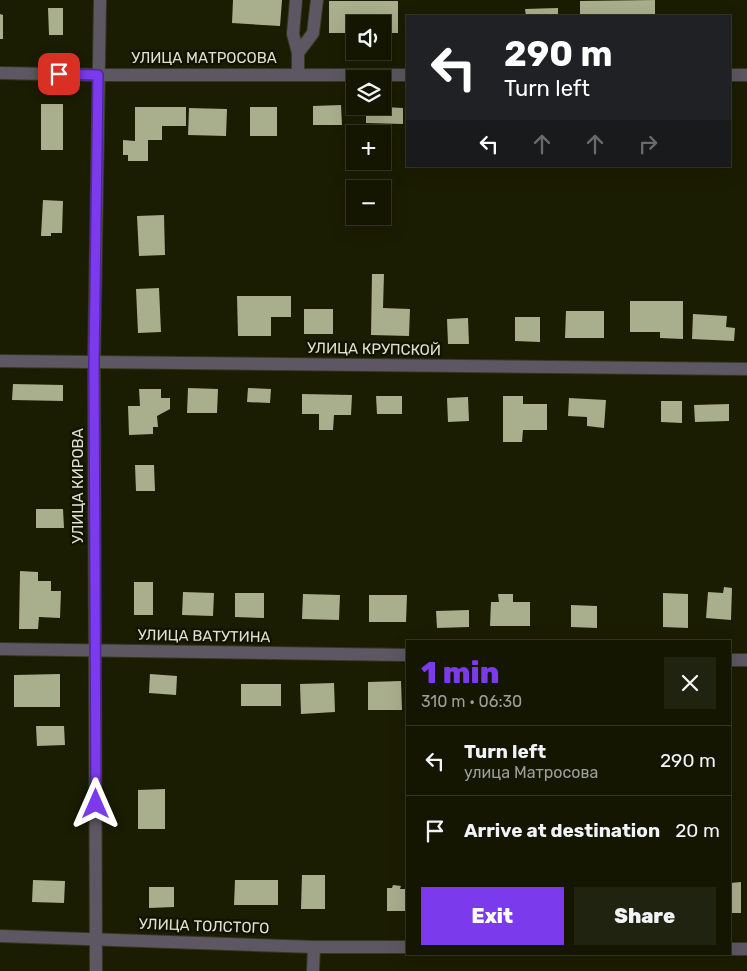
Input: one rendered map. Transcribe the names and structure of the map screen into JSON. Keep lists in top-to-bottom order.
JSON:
{
  "streets": {
    "street": [
      "УЛИЦА МАТРОСОВА",
      "УЛИЦА КРУПСКОЙ",
      "УЛИЦА КИРОВА",
      "УЛИЦА ВАТУТИНА",
      "УЛИЦА ТОЛСТОГО"
    ]
  },
  "crossings": [
    ["УЛИЦА МАТРОСОВА", "УЛИЦА КИРОВА"],
    ["УЛИЦА КРУПСКОЙ", "УЛИЦА КИРОВА"],
    ["УЛИЦА КИРОВА", "УЛИЦА ВАТУТИНА"],
    ["УЛИЦА КИРОВА", "УЛИЦА ТОЛСТОГО"]
  ],
  "page": {
    "map_buttons": ["+", "−"],
    "turn": ["290 m", "Turn left"],
    "heading": ["1 min", "310 m · 06:30"],
    "list": [
      {
        "name": "Turn left",
        "note": "улица Матросова",
        "value": "290 m"
      },
      {
        "name": "Arrive at destination",
        "value": "20 m"
      }
    ],
    "buttons": ["Exit", "Share"]
  }
}
